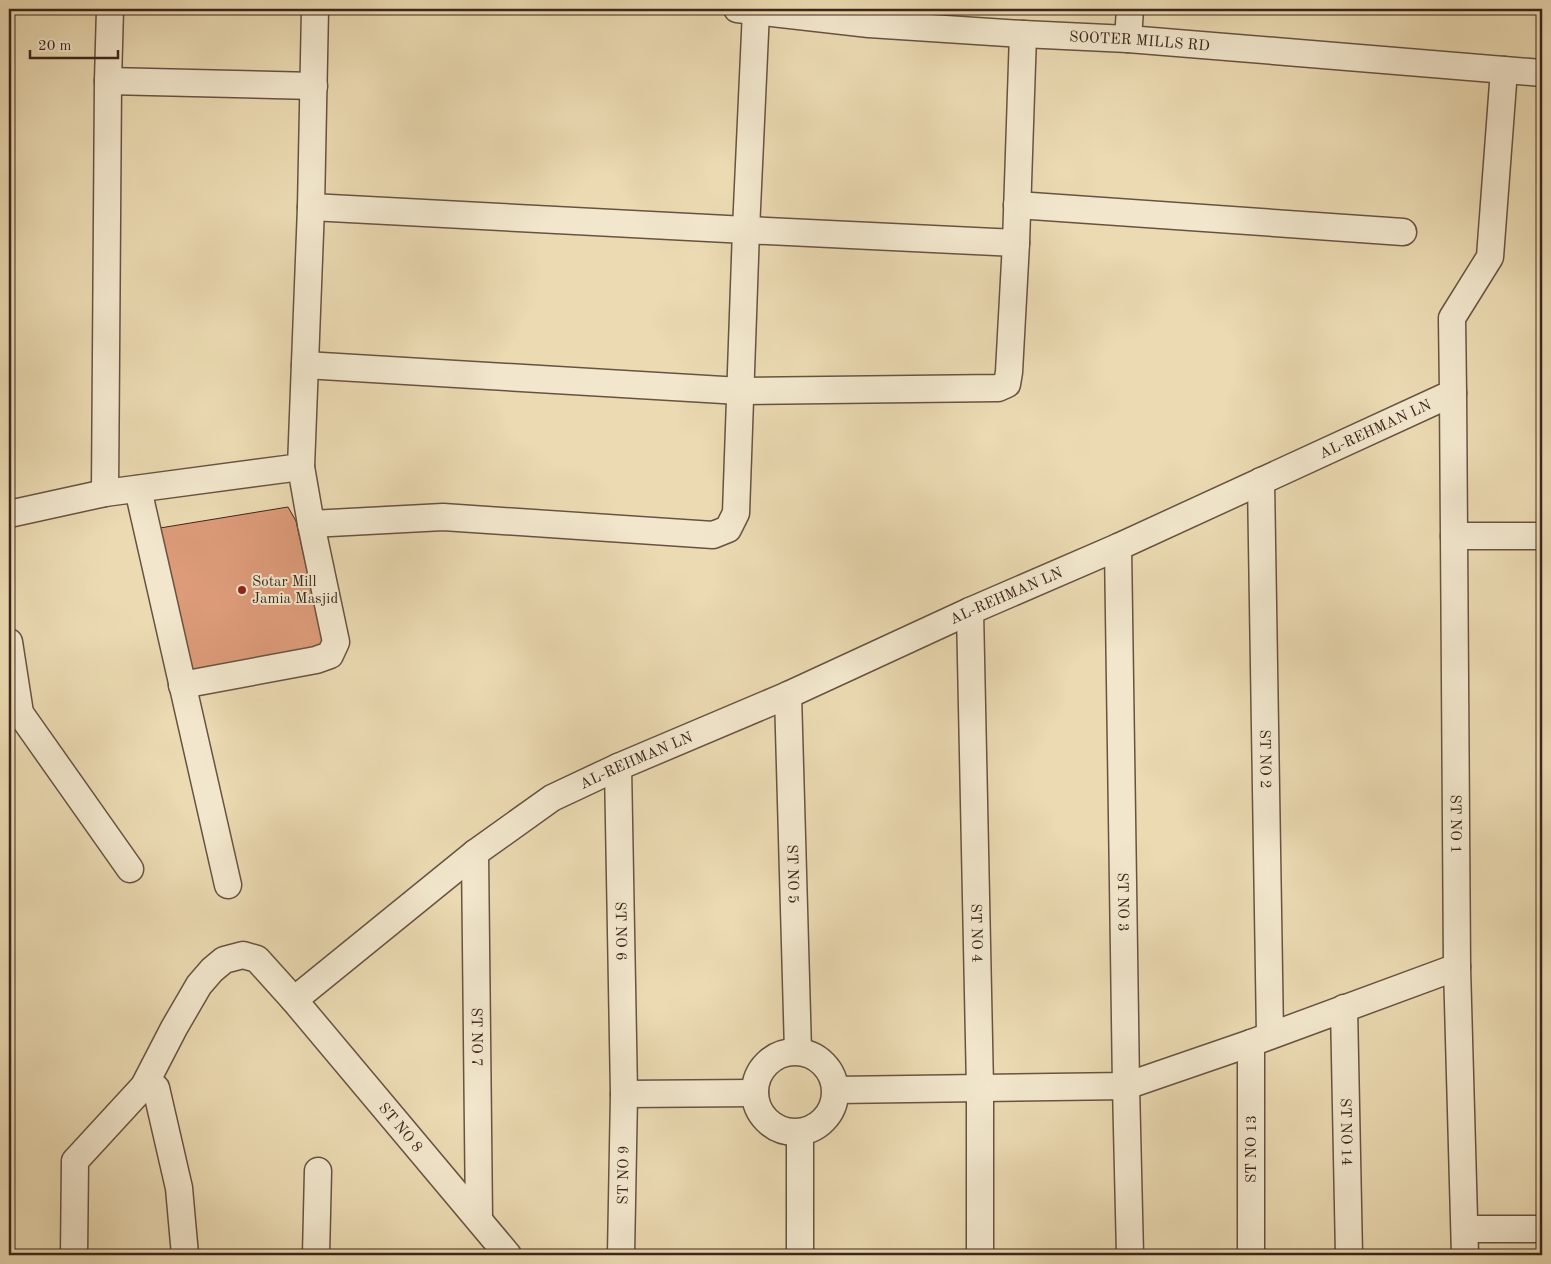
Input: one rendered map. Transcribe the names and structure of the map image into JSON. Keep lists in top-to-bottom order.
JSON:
{
  "streets": {
    "street": [
      "SOOTER MILLS RD",
      "AL-REHMAN LN",
      "ST NO 2",
      "ST NO 1",
      "ST NO 5",
      "ST NO 3",
      "ST NO 6",
      "ST NO 4",
      "ST NO 7",
      "ST NO 8",
      "ST NO 14",
      "ST NO 13",
      "ST NO 9"
    ]
  },
  "crossings": [
    ["AL-REHMAN LN", "ST NO 2"],
    ["AL-REHMAN LN", "ST NO 1"],
    ["AL-REHMAN LN", "ST NO 5"],
    ["AL-REHMAN LN", "ST NO 3"],
    ["AL-REHMAN LN", "ST NO 6"],
    ["AL-REHMAN LN", "ST NO 4"],
    ["AL-REHMAN LN", "ST NO 7"],
    ["AL-REHMAN LN", "ST NO 8"],
    ["ST NO 2", "ST NO 13"],
    ["ST NO 6", "ST NO 9"],
    ["ST NO 7", "ST NO 8"]
  ],
  "places": ["Sotar Mill Jamia Masjid"],
  "scale_bar": "20 m"
}
